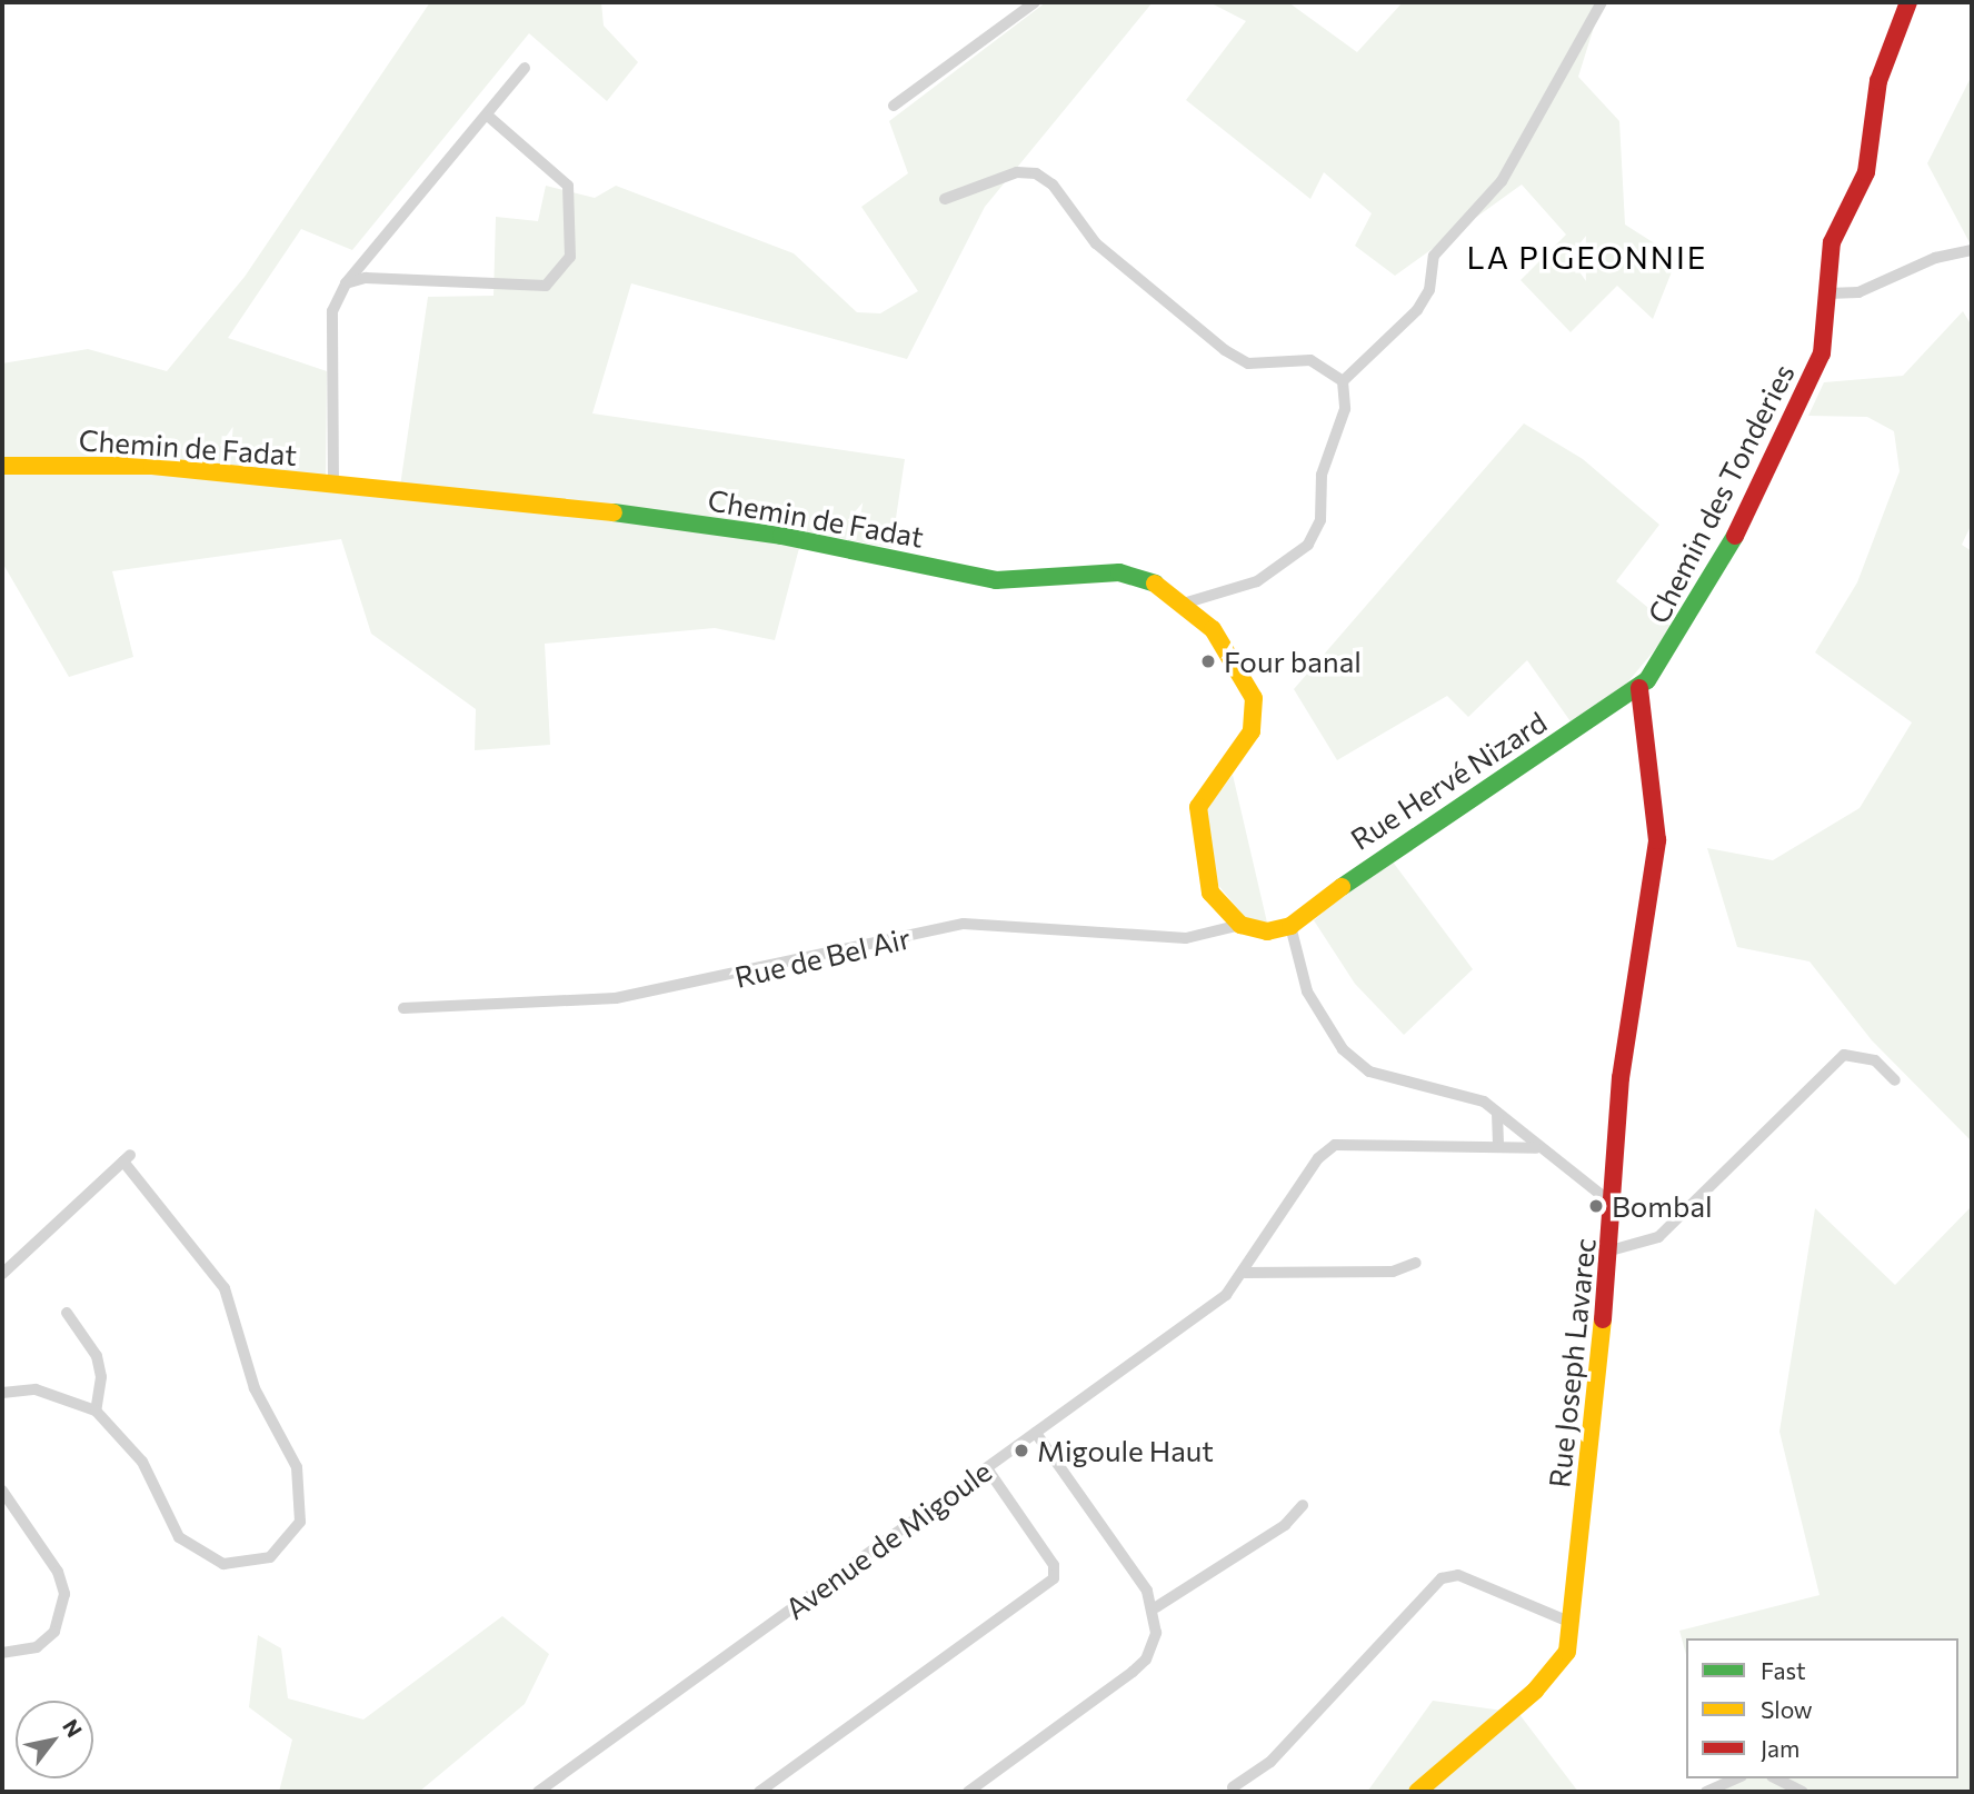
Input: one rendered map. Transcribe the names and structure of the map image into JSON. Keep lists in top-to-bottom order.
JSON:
{
  "streets": {
    "street": [
      "Chemin de Fadat",
      "Chemin des Tonderies",
      "Rue Hervé Nizard",
      "Rue de Bel Air",
      "Rue Joseph Lavarec",
      "Avenue de Migoule"
    ]
  },
  "crossings": [
    ["Chemin de Fadat", "Rue de Bel Air"],
    ["Chemin des Tonderies", "Rue Hervé Nizard"],
    ["Chemin des Tonderies", "Rue Joseph Lavarec"],
    ["Rue Hervé Nizard", "Rue Joseph Lavarec"]
  ],
  "districts": ["LA PIGEONNIE"],
  "places": ["Four banal", "Bombal", "Migoule Haut"],
  "legend": ["Fast", "Slow", "Jam"],
  "north": "top right"
}
